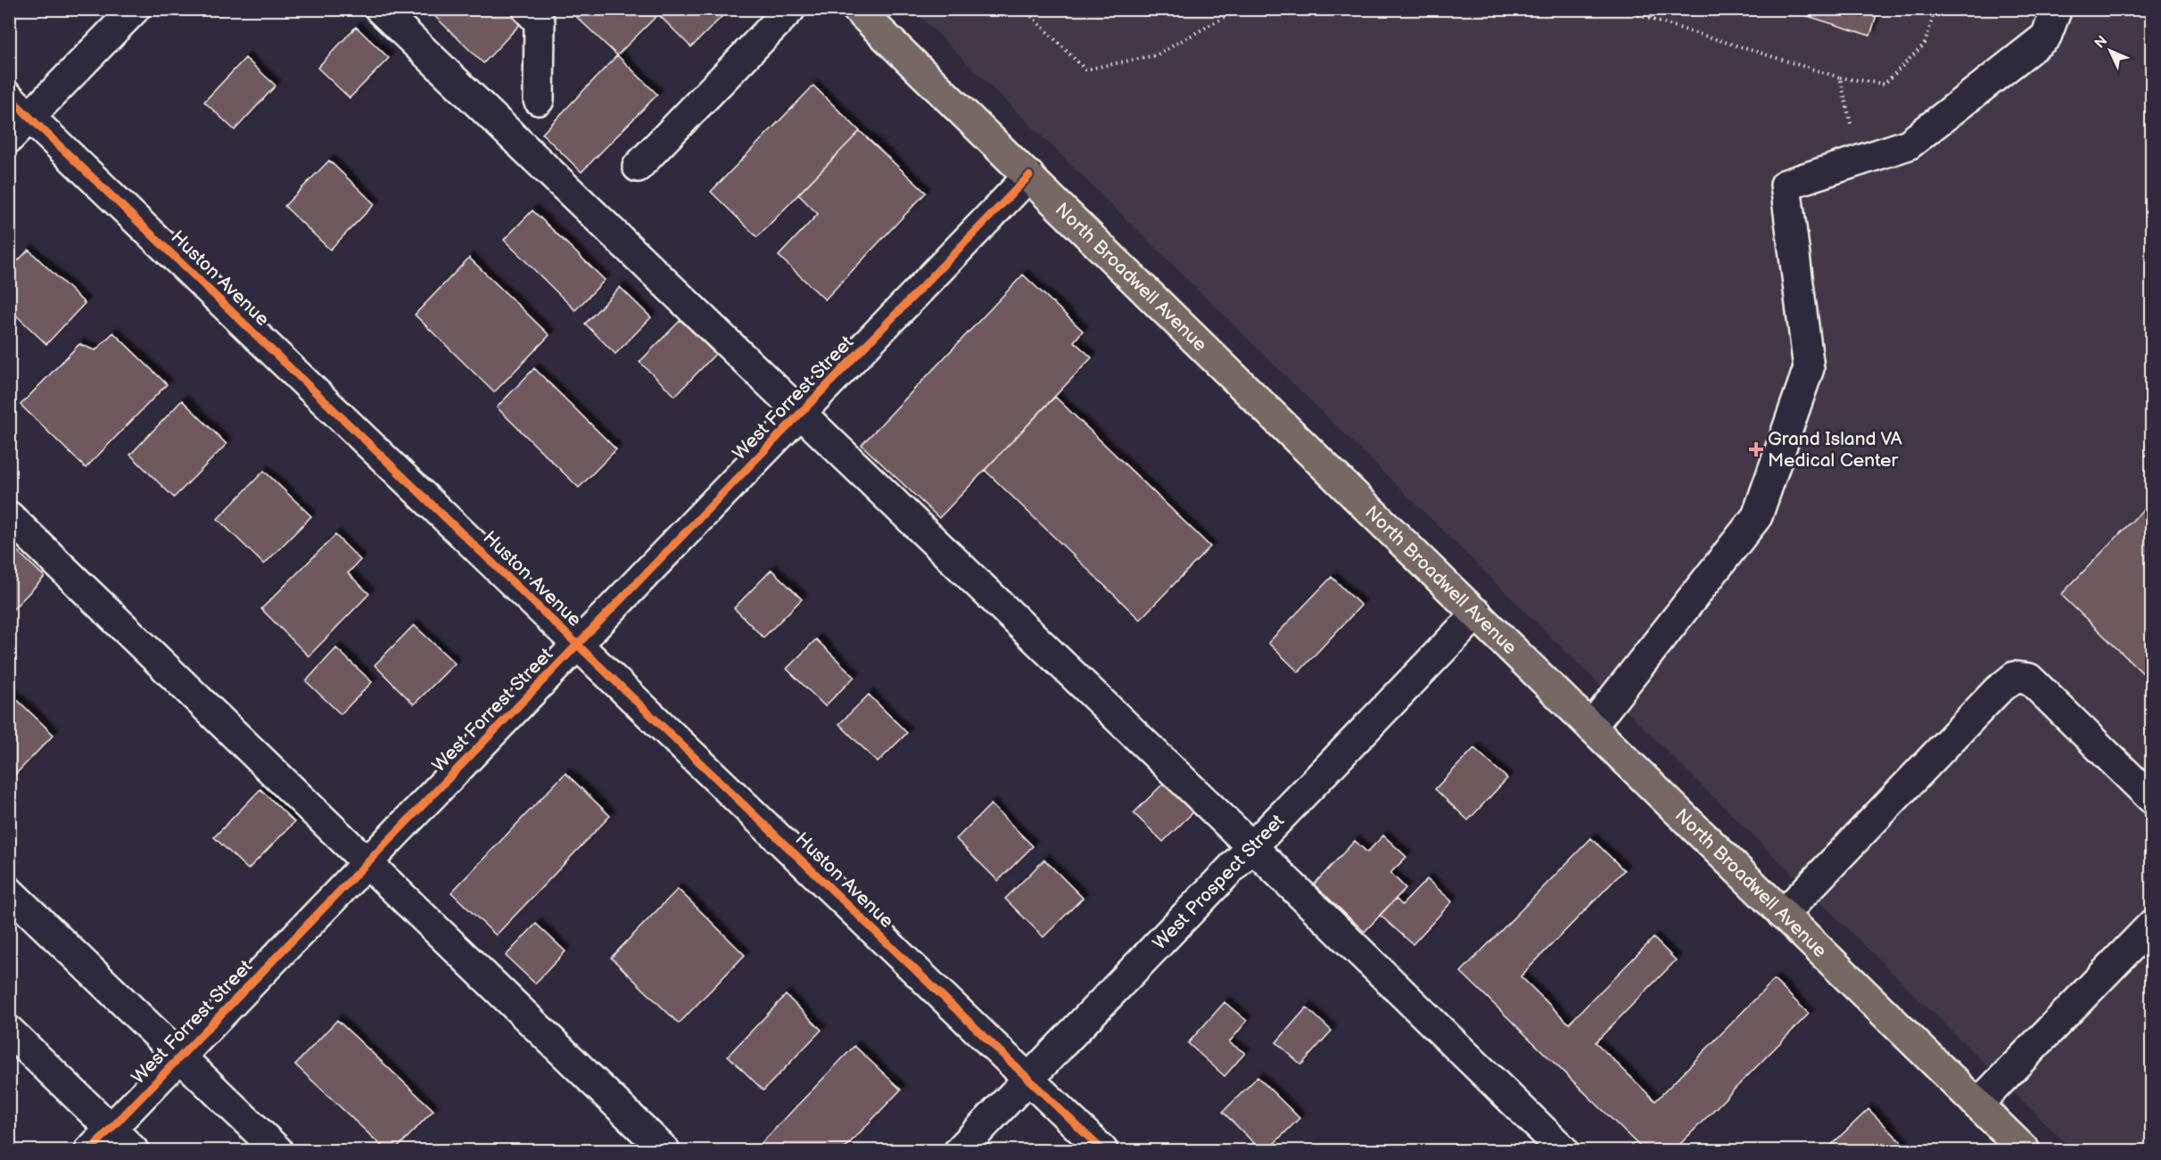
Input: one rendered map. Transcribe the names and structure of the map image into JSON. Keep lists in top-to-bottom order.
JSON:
{
  "streets": {
    "main road": ["North Broadwell Avenue"],
    "street": ["Huston Avenue", "West Forrest Street", "West Prospect Street"]
  },
  "crossings": [
    ["North Broadwell Avenue", "West Forrest Street"],
    ["North Broadwell Avenue", "West Prospect Street"],
    ["Huston Avenue", "West Forrest Street"],
    ["Huston Avenue", "West Prospect Street"]
  ],
  "places": {
    "health": ["Grand Island VA Medical Center"]
  },
  "north": "top left"
}
